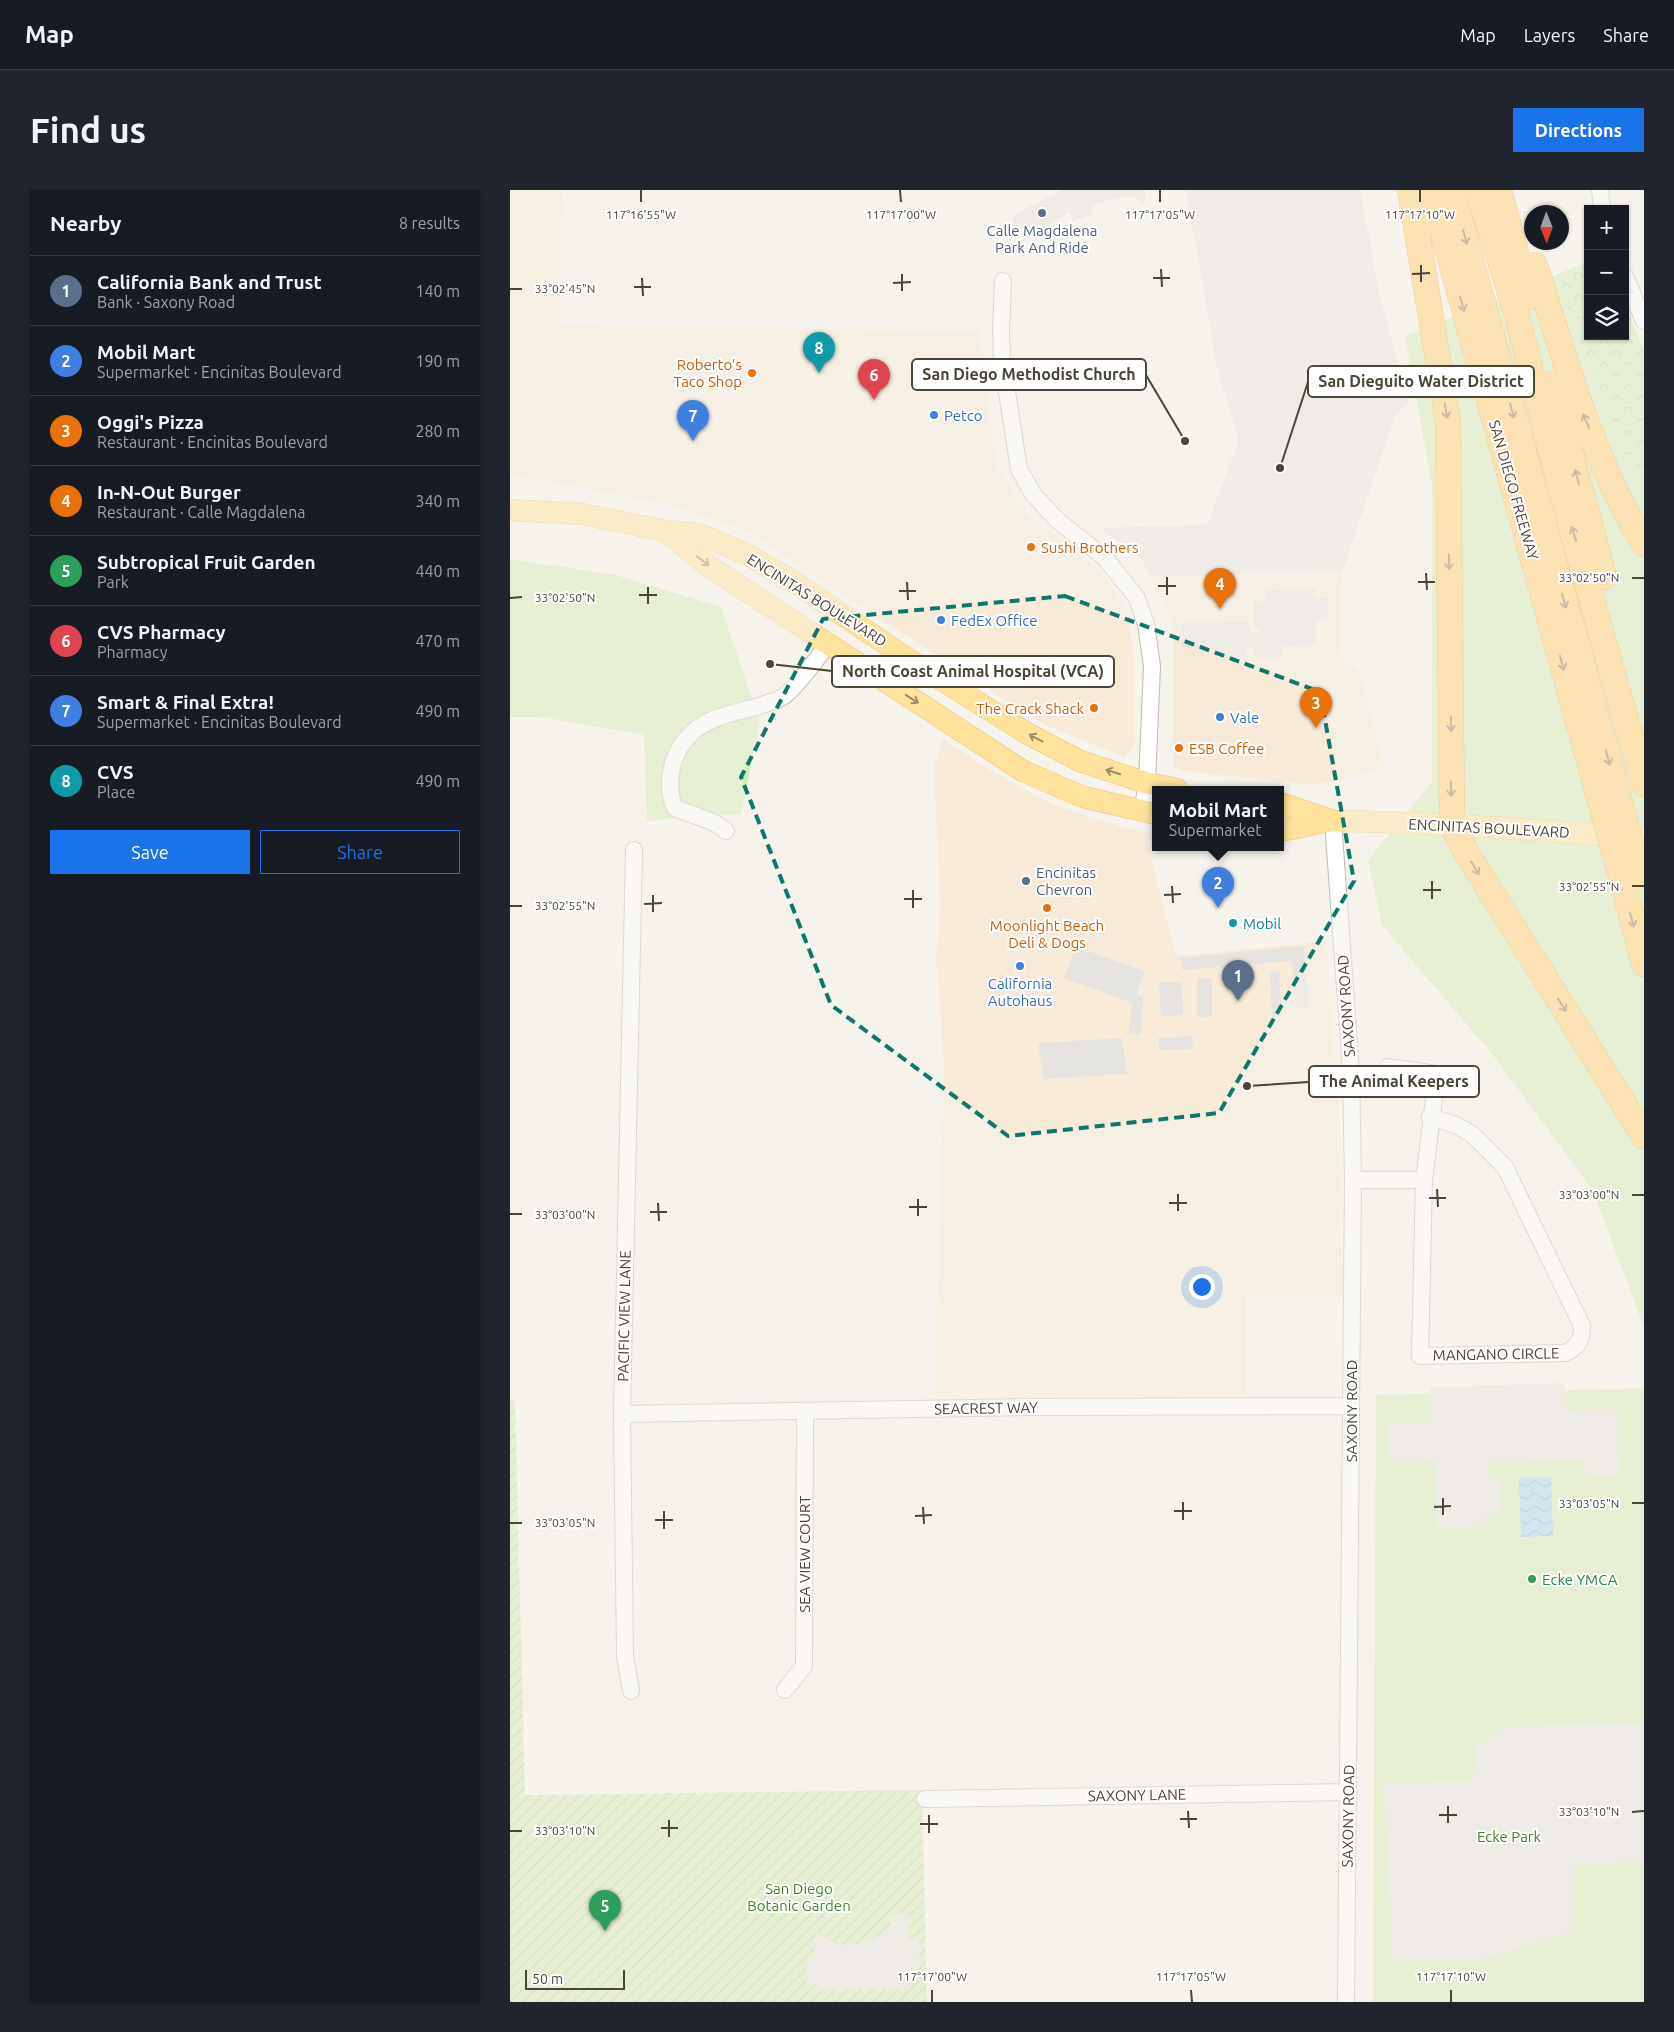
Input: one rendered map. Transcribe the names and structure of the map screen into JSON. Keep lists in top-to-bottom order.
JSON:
{
  "streets": {
    "highway": ["SAN DIEGO FREEWAY"],
    "main road": ["ENCINITAS BOULEVARD"],
    "street": [
      "SAXONY ROAD",
      "PACIFIC VIEW LANE",
      "MANGANO CIRCLE",
      "SEACREST WAY",
      "SEA VIEW COURT",
      "SAXONY LANE"
    ]
  },
  "crossings": [
    ["ENCINITAS BOULEVARD", "SAXONY ROAD"],
    ["SAXONY ROAD", "SEACREST WAY"],
    ["SAXONY ROAD", "SAXONY LANE"],
    ["PACIFIC VIEW LANE", "SEACREST WAY"],
    ["SEACREST WAY", "SEA VIEW COURT"]
  ],
  "parks": ["Ecke Park", "San Diego Botanic Garden"],
  "places": [
    "Calle Magdalena Park And Ride",
    "Roberto's Taco Shop",
    "Petco",
    "San Diego Methodist Church",
    "San Dieguito Water District",
    "Sushi Brothers",
    "FedEx Office",
    "North Coast Animal Hospital (VCA)",
    "The Crack Shack",
    "Vale",
    "ESB Coffee",
    "Encinitas Chevron",
    "Moonlight Beach Deli & Dogs",
    "Mobil",
    "California Autohaus",
    "The Animal Keepers",
    "Ecke YMCA"
  ],
  "scale_bar": "50 m",
  "north": "bottom",
  "page": {
    "header": "Map",
    "nav": ["Map", "Layers", "Share"],
    "buttons": [
      "Directions",
      ["Save", "Share"]
    ],
    "title": "Find us",
    "heading": ["Nearby", "8 results"],
    "map_buttons": ["+", "−"],
    "list": [
      {
        "mark": "1",
        "name": "California Bank and Trust",
        "note": "Bank · Saxony Road",
        "value": "140 m"
      },
      {
        "mark": "2",
        "name": "Mobil Mart",
        "note": "Supermarket · Encinitas Boulevard",
        "value": "190 m"
      },
      {
        "mark": "3",
        "name": "Oggi's Pizza",
        "note": "Restaurant · Encinitas Boulevard",
        "value": "280 m"
      },
      {
        "mark": "4",
        "name": "In-N-Out Burger",
        "note": "Restaurant · Calle Magdalena",
        "value": "340 m"
      },
      {
        "mark": "5",
        "name": "Subtropical Fruit Garden",
        "note": "Park",
        "value": "440 m"
      },
      {
        "mark": "6",
        "name": "CVS Pharmacy",
        "note": "Pharmacy",
        "value": "470 m"
      },
      {
        "mark": "7",
        "name": "Smart & Final Extra!",
        "note": "Supermarket · Encinitas Boulevard",
        "value": "490 m"
      },
      {
        "mark": "8",
        "name": "CVS",
        "note": "Place",
        "value": "490 m"
      }
    ],
    "pins": [
      "8",
      "6",
      "7",
      "4",
      "3",
      "2",
      "1",
      "5"
    ],
    "popup": ["Mobil Mart", "Supermarket"],
    "scale": "50 m"
  },
  "coordinates": [
    "117°16'55\"W",
    "117°17'00\"W",
    "117°17'05\"W",
    "117°17'10\"W",
    "33°02'45\"N",
    "33°02'50\"N",
    "33°02'55\"N",
    "33°03'00\"N",
    "33°03'05\"N",
    "33°03'10\"N"
  ]
}
